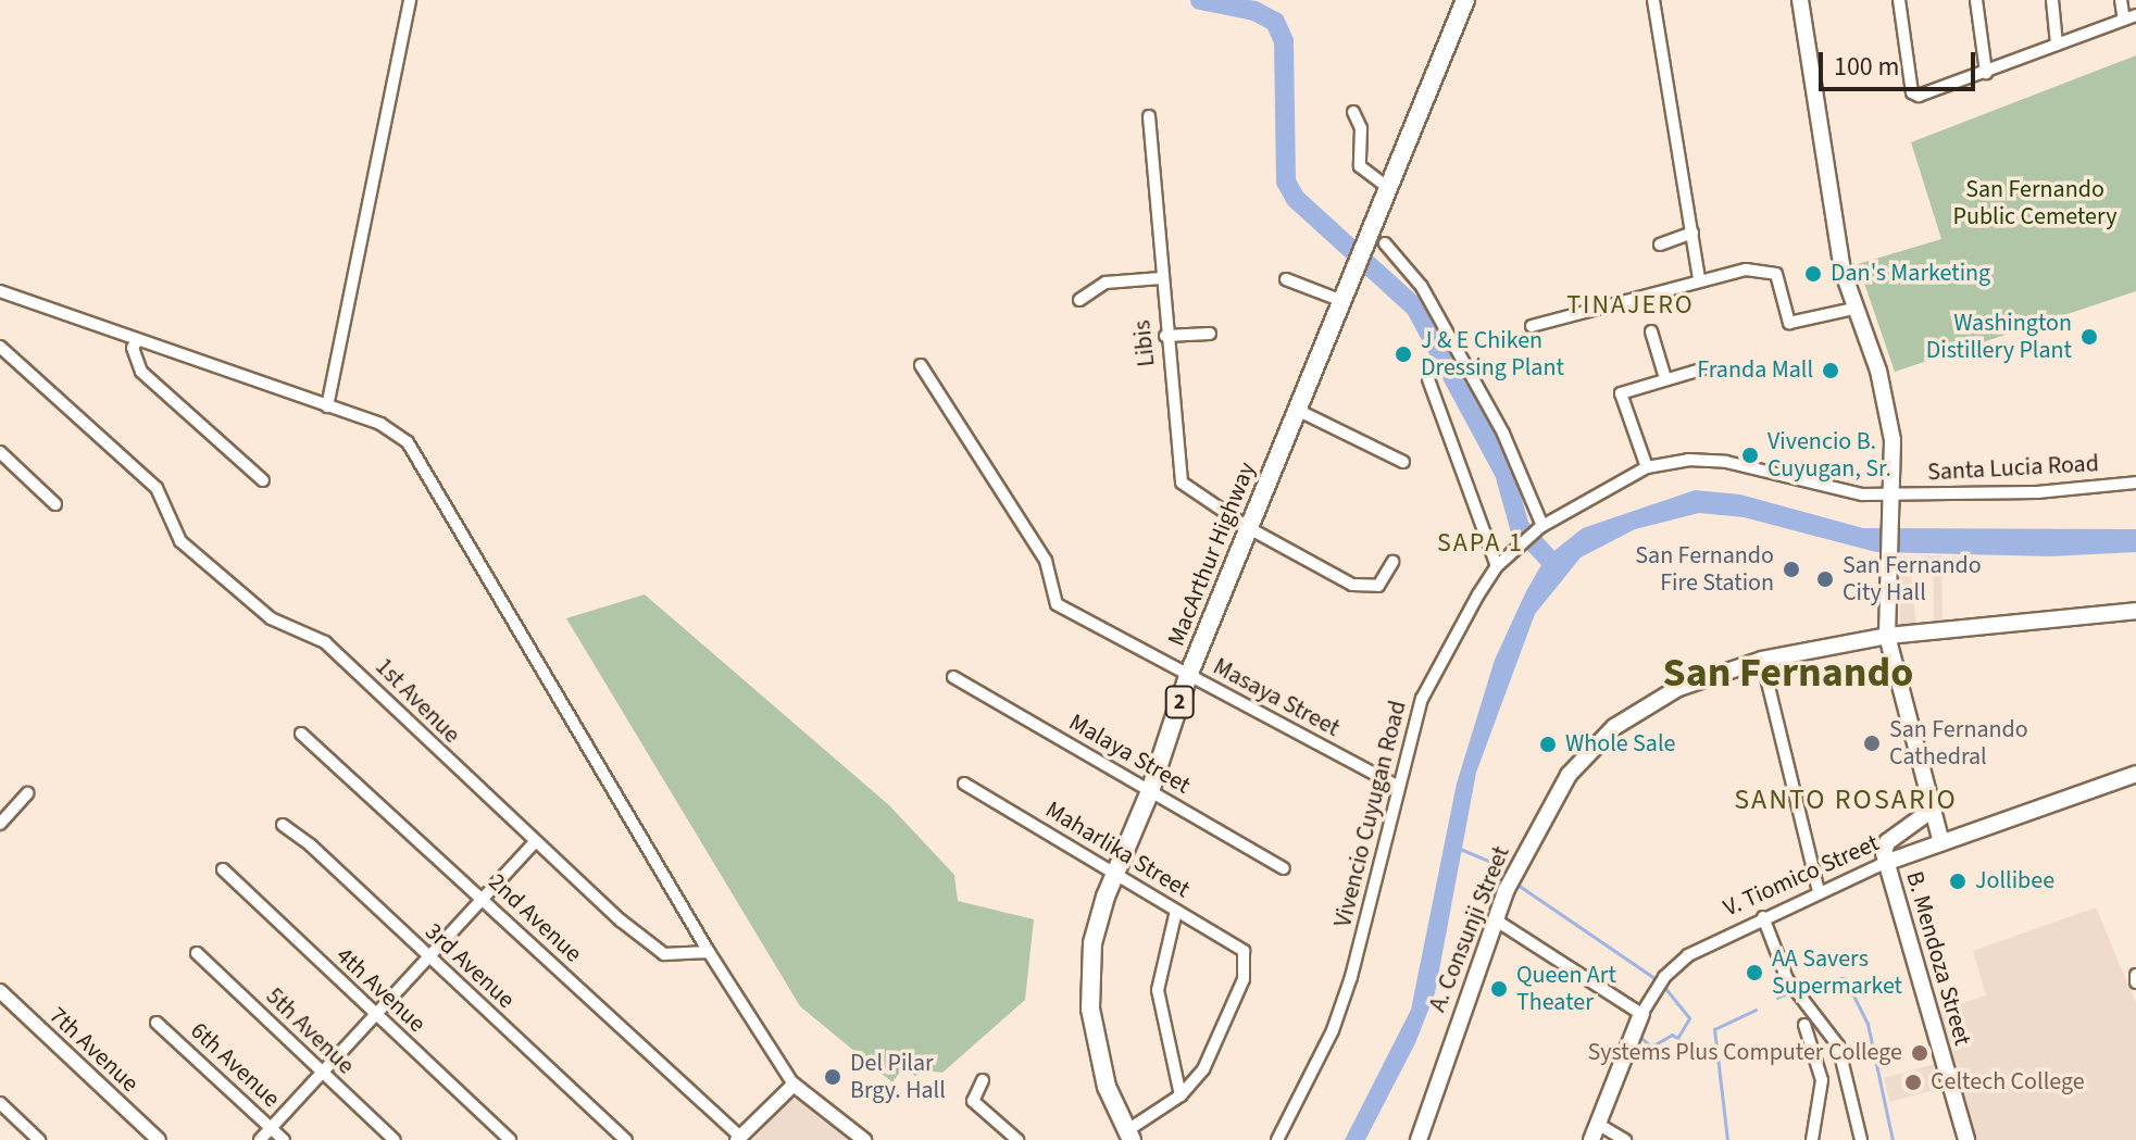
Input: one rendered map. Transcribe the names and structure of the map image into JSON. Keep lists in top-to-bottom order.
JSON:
{
  "streets": {
    "highway": ["MacArthur Highway", "2"],
    "main road": ["V. Tiomico Street", "A. Consunji Street", "B. Mendoza Street"],
    "street": [
      "Libis",
      "Santa Lucia Road",
      "Masaya Street",
      "1st Avenue",
      "Malaya Street",
      "Vivencio Cuyugan Road",
      "Maharlika Street",
      "2nd Avenue",
      "3rd Avenue",
      "4th Avenue",
      "5th Avenue",
      "7th Avenue",
      "6th Avenue"
    ]
  },
  "crossings": [
    ["Libis", "MacArthur Highway"],
    ["Santa Lucia Road", "Vivencio Cuyugan Road"],
    ["MacArthur Highway", "Masaya Street"],
    ["MacArthur Highway", "Malaya Street"],
    ["MacArthur Highway", "Maharlika Street"],
    ["Masaya Street", "Vivencio Cuyugan Road"],
    ["V. Tiomico Street", "B. Mendoza Street"]
  ],
  "districts": [
    "TINAJERO",
    "SAPA 1",
    "San Fernando",
    "SANTO ROSARIO"
  ],
  "parks": ["San Fernando Public Cemetery"],
  "places": [
    "Dan's Marketing",
    "Washington Distillery Plant",
    "J & E Chiken Dressing Plant",
    "Franda Mall",
    "Vivencio B. Cuyugan, Sr.",
    "San Fernando Fire Station",
    "San Fernando City Hall",
    "San Fernando Cathedral",
    "Whole Sale",
    "Jollibee",
    "AA Savers Supermarket",
    "Queen Art Theater",
    "Systems Plus Computer College",
    "Del Pilar Brgy. Hall",
    "Celtech College"
  ],
  "scale_bar": "100 m"
}
